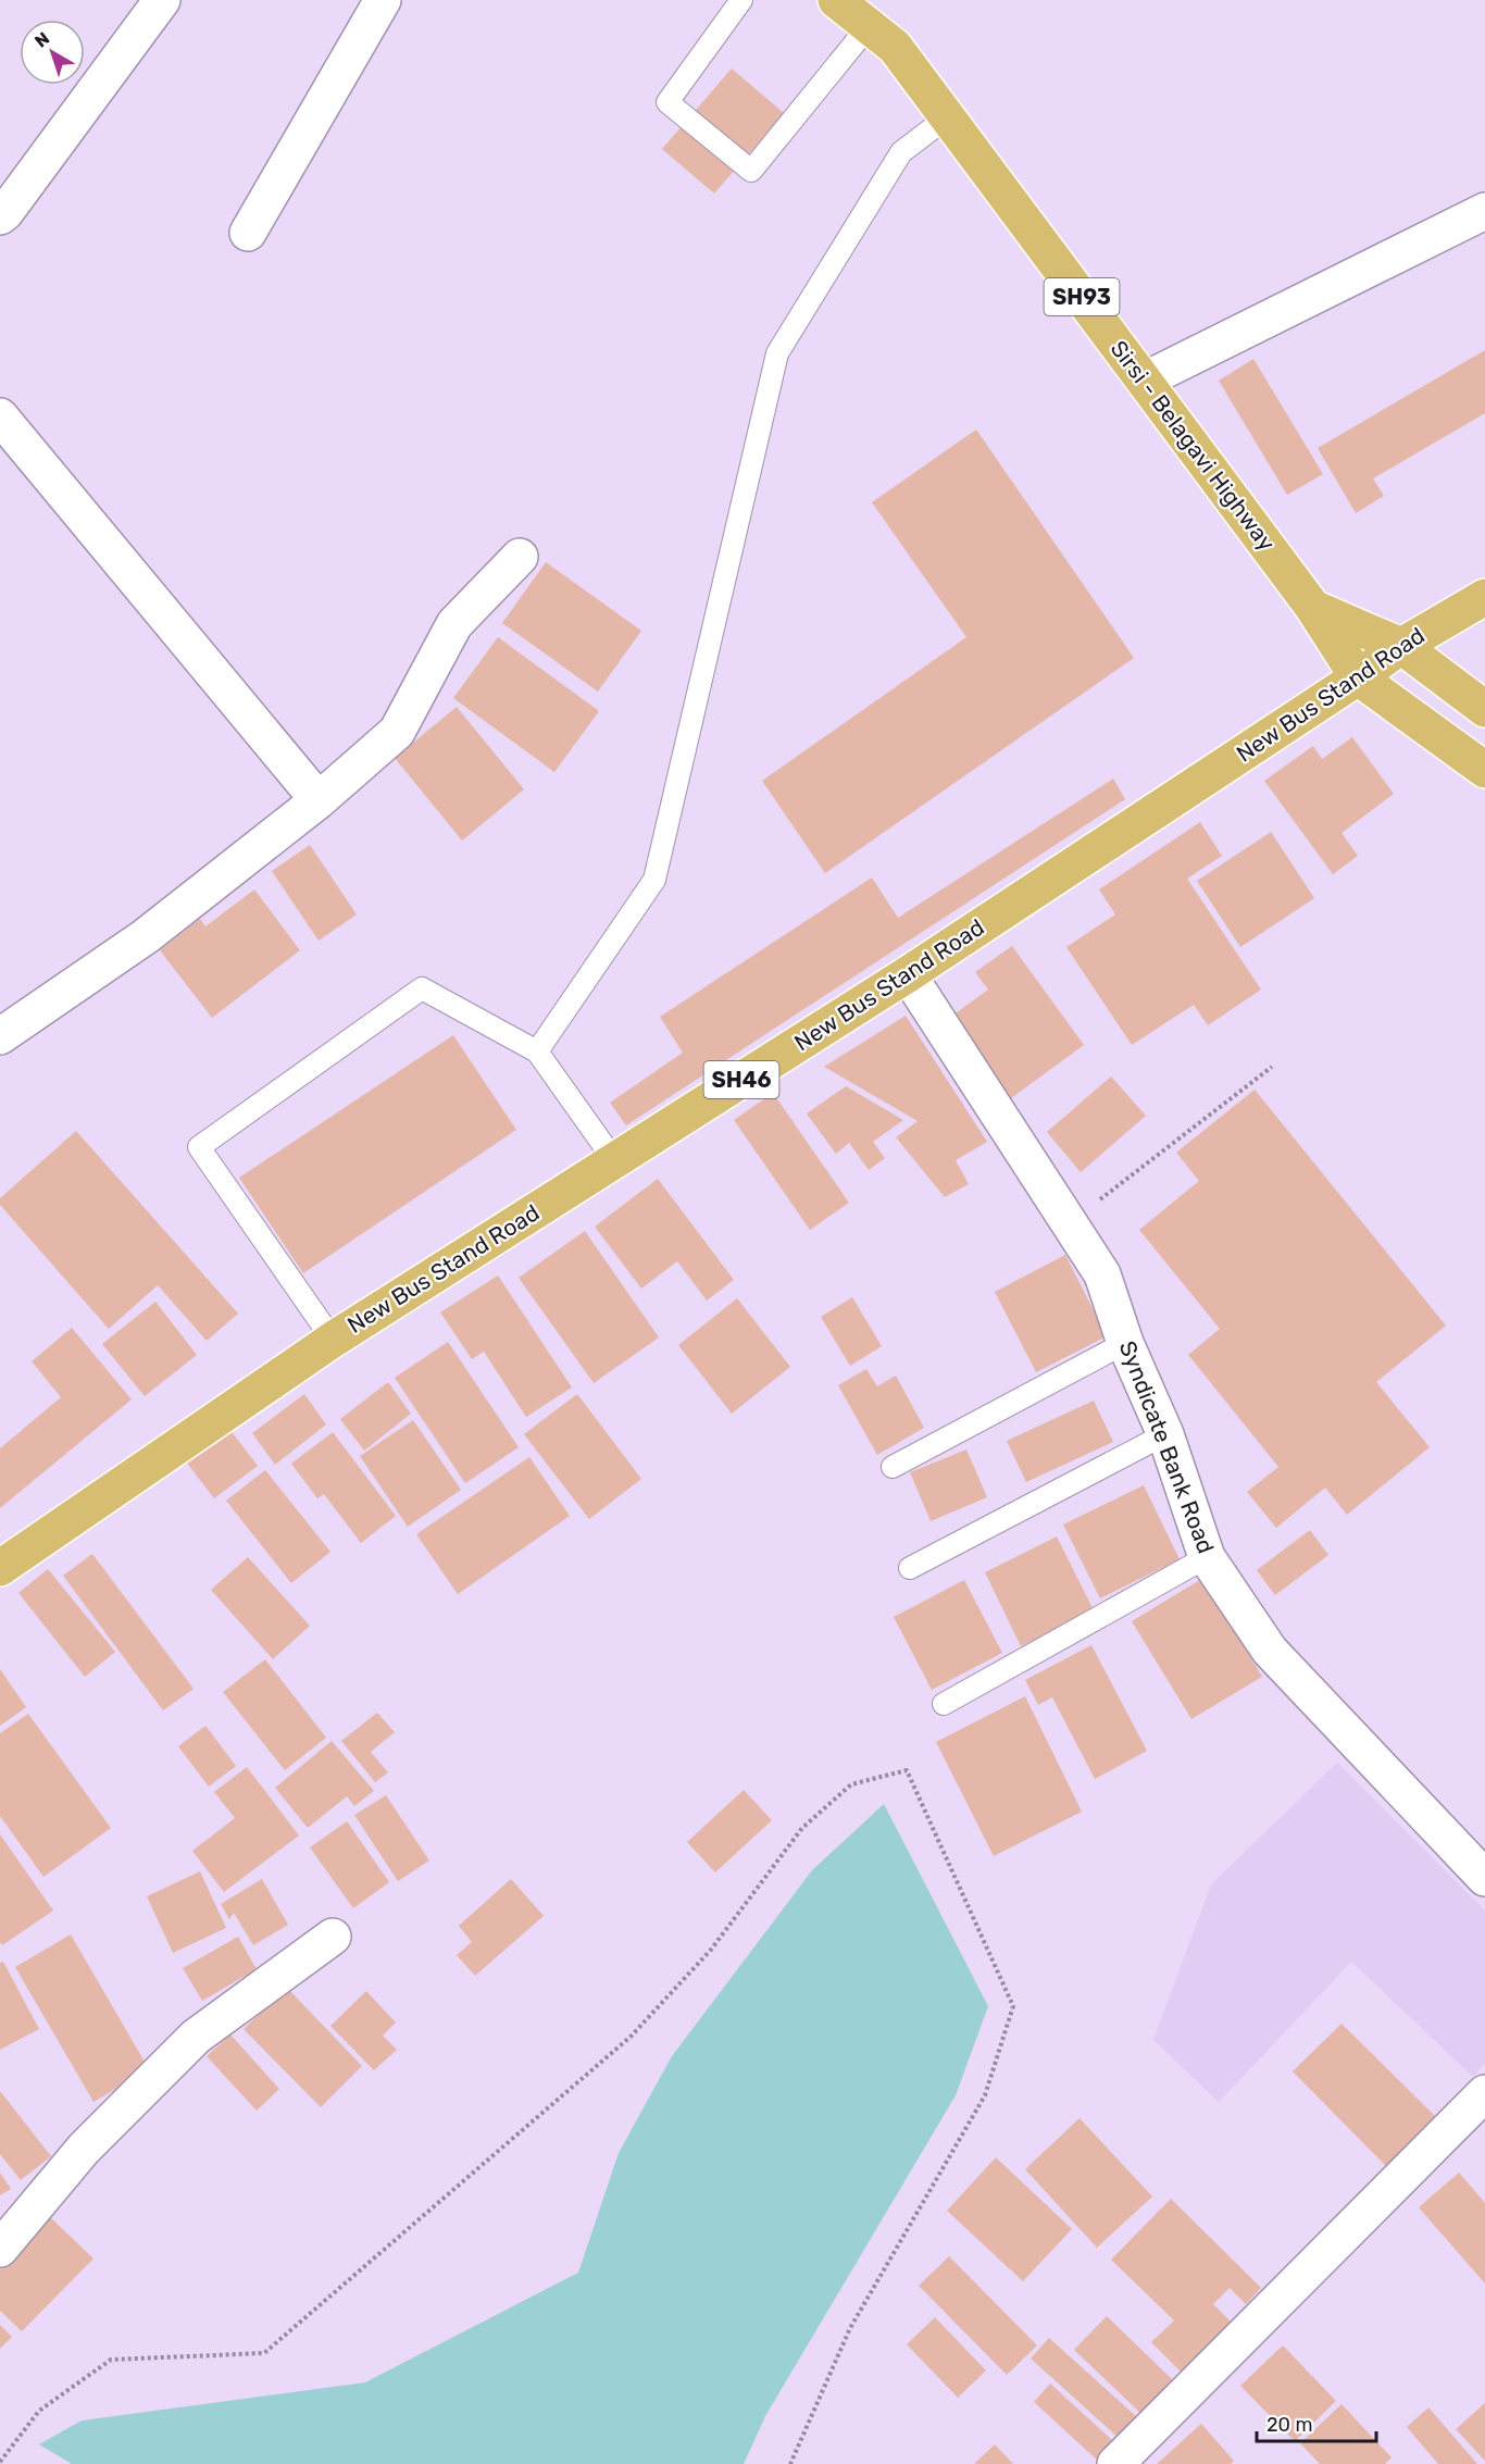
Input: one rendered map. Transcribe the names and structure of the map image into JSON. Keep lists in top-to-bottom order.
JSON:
{
  "streets": {
    "main road": [
      "SH93",
      "Sirsi - Belagavi Highway",
      "New Bus Stand Road",
      "SH46"
    ],
    "street": ["Syndicate Bank Road"]
  },
  "crossings": [
    ["SH93", "Sirsi - Belagavi Highway"],
    ["SH93", "New Bus Stand Road"],
    ["Sirsi - Belagavi Highway", "New Bus Stand Road"],
    ["New Bus Stand Road", "Syndicate Bank Road"]
  ],
  "scale_bar": "20 m",
  "north": "top left"
}
